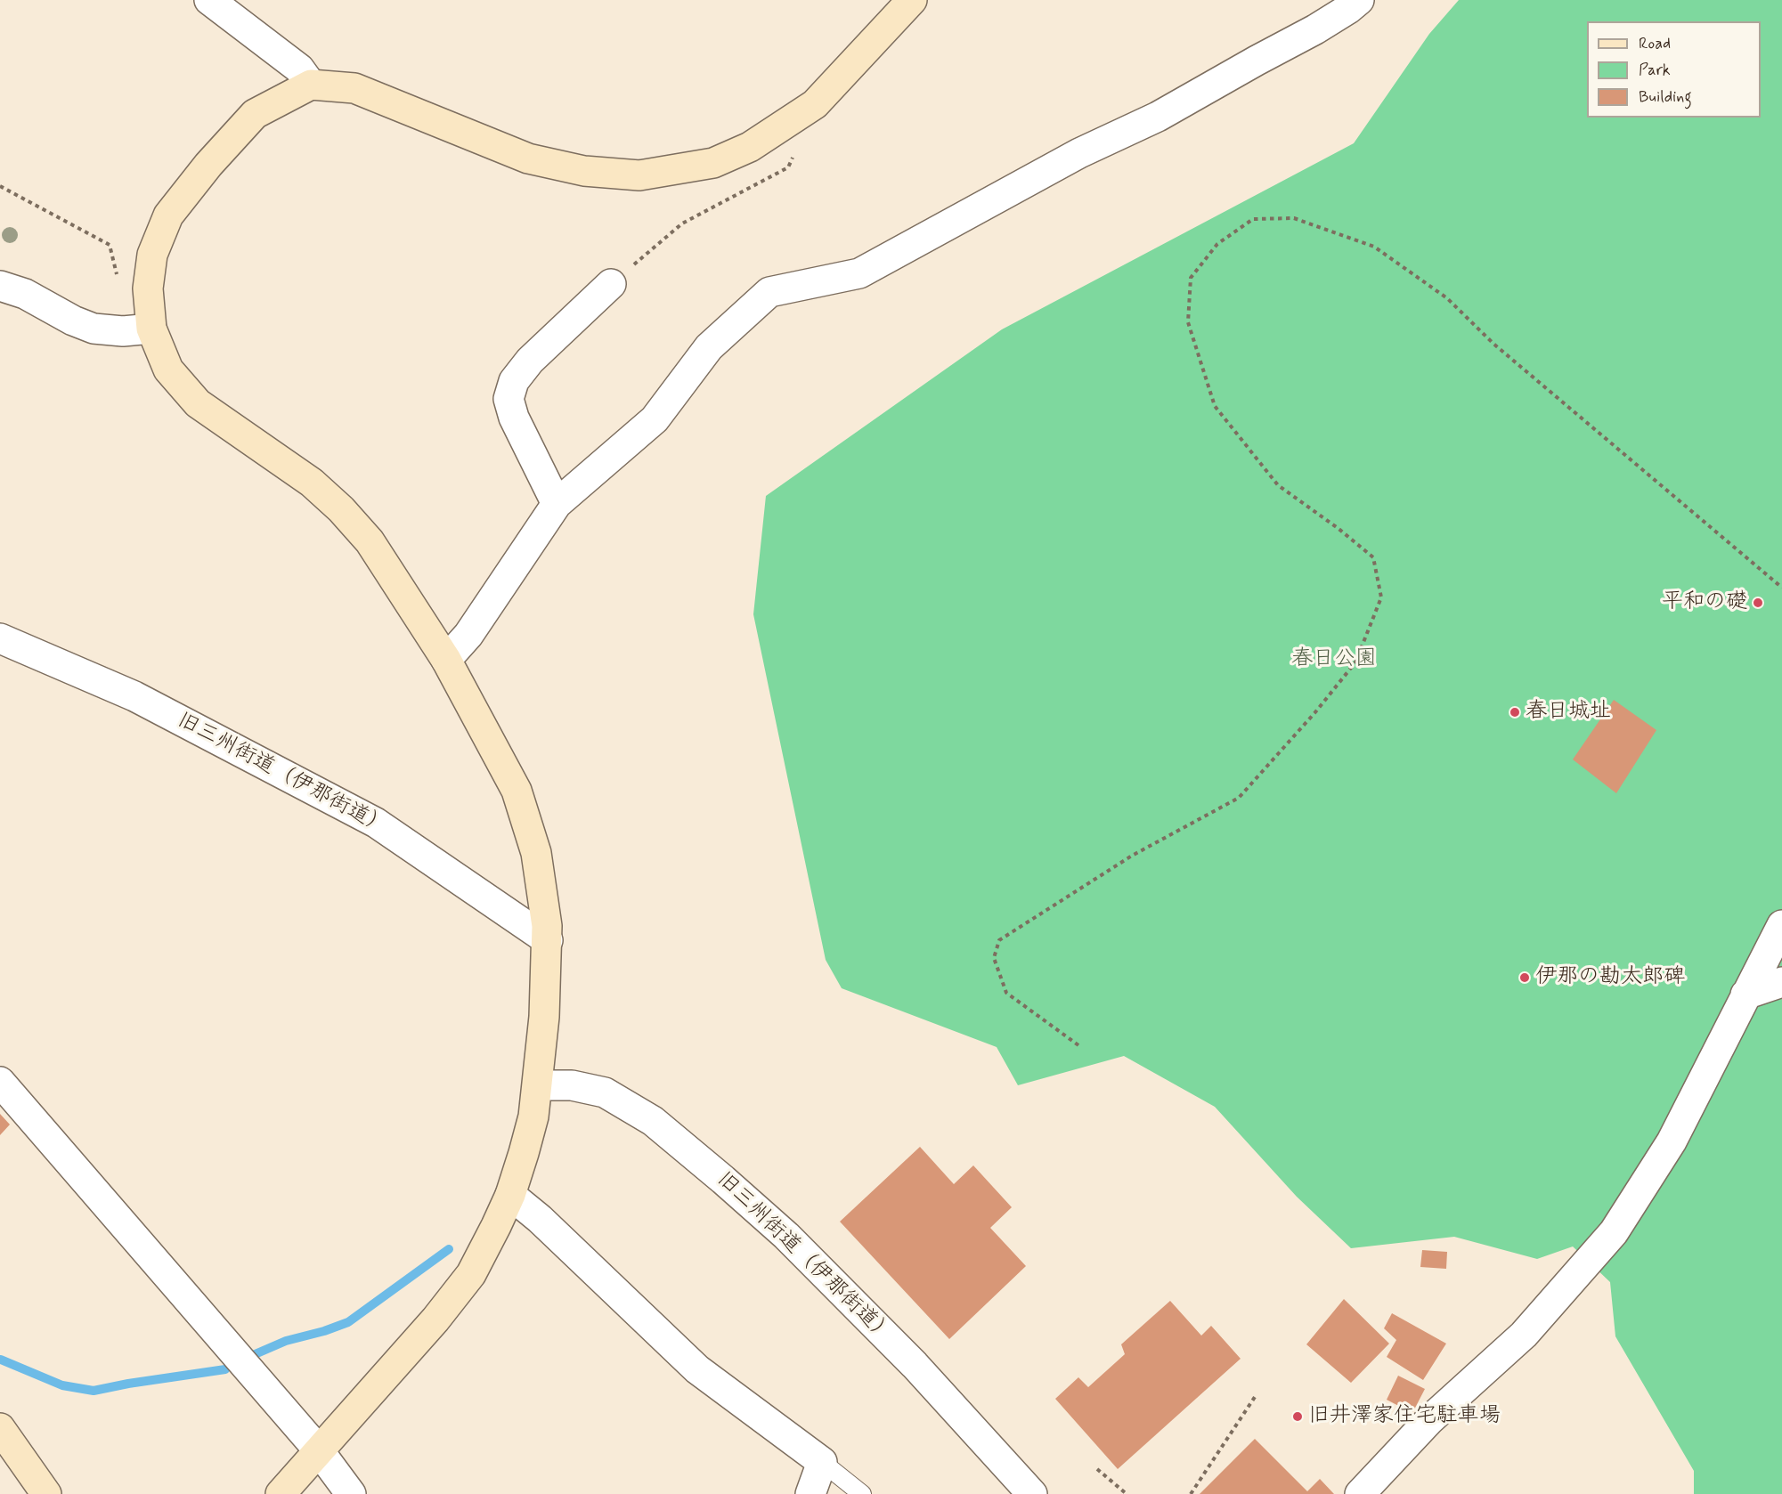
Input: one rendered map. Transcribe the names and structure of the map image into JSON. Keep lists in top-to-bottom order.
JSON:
{
  "streets": {
    "street": ["旧三州街道（伊那街道）"]
  },
  "parks": ["春日公園"],
  "places": [
    "平和の礎",
    "春日城址",
    "伊那の勘太郎碑",
    "旧井澤家住宅駐車場"
  ],
  "legend": ["Road", "Park", "Building"]
}
